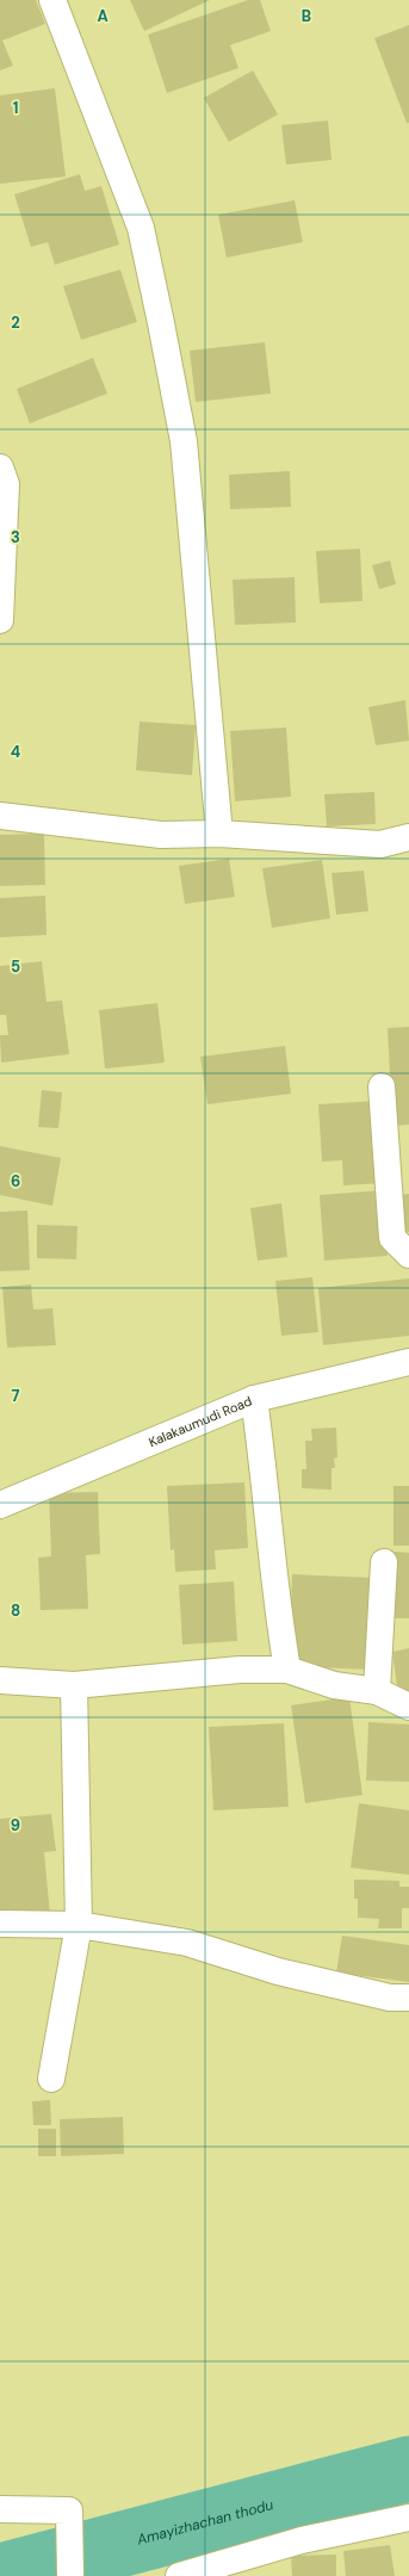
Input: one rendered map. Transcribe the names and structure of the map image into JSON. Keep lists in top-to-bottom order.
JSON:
{
  "streets": {
    "street": ["Kalakaumudi Road"]
  },
  "water": ["Amayizhachan thodu"],
  "grid": {
    "columns": ["A", "B"],
    "rows": [
      "1",
      "2",
      "3",
      "4",
      "5",
      "6",
      "7",
      "8",
      "9"
    ]
  }
}
